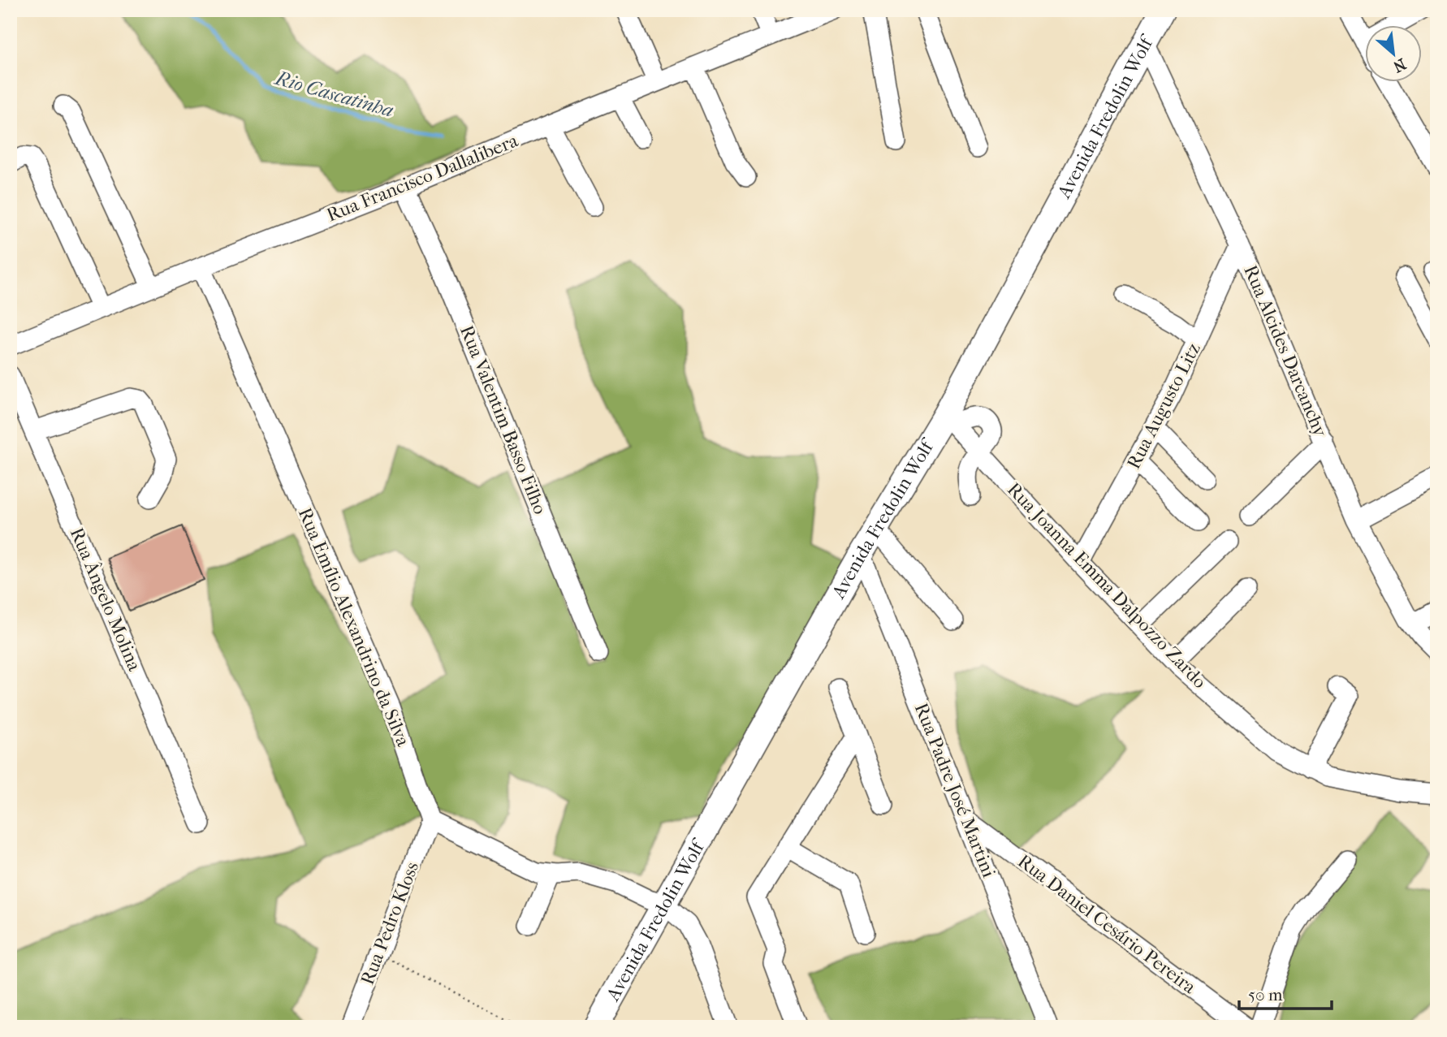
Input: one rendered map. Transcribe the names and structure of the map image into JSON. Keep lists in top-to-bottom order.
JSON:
{
  "streets": {
    "main road": ["Avenida Fredolin Wolf"],
    "street": [
      "Rua Francisco Dallalibera",
      "Rua Alcides Darcanchy",
      "Rua Augusto Litz",
      "Rua Valentim Basso Filho",
      "Rua Joanna Emma Dalpozzo Zardo",
      "Rua Ângelo Molina",
      "Rua Emílio Alexandrino da Silva",
      "Rua Padre José Martini",
      "Rua Pedro Kloss",
      "Rua Daniel Cesário Pereira"
    ]
  },
  "crossings": [
    ["Avenida Fredolin Wolf", "Rua Alcides Darcanchy"],
    ["Avenida Fredolin Wolf", "Rua Joanna Emma Dalpozzo Zardo"],
    ["Avenida Fredolin Wolf", "Rua Padre José Martini"],
    ["Rua Francisco Dallalibera", "Rua Valentim Basso Filho"],
    ["Rua Francisco Dallalibera", "Rua Emílio Alexandrino da Silva"],
    ["Rua Alcides Darcanchy", "Rua Augusto Litz"],
    ["Rua Augusto Litz", "Rua Joanna Emma Dalpozzo Zardo"],
    ["Rua Emílio Alexandrino da Silva", "Rua Pedro Kloss"],
    ["Rua Padre José Martini", "Rua Daniel Cesário Pereira"]
  ],
  "water": ["Rio Cascatinha"],
  "scale_bar": "50 m",
  "north": "bottom right"
}
